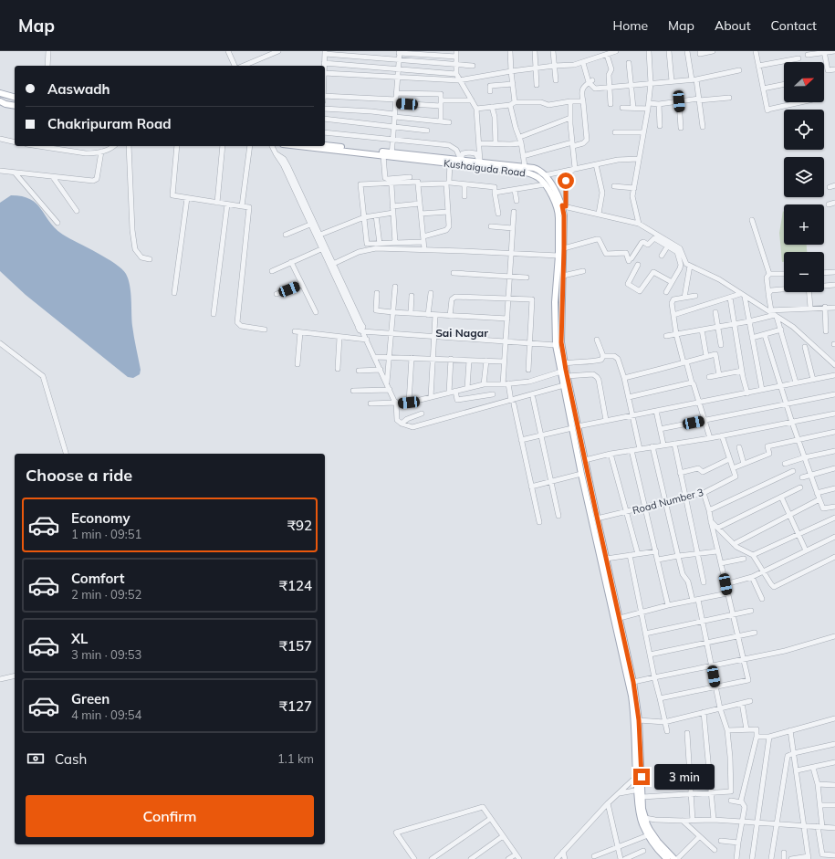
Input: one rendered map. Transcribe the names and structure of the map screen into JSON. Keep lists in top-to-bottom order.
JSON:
{
  "streets": {
    "main road": ["Kushaiguda Road"],
    "street": ["Road Number 3"]
  },
  "districts": ["Sai Nagar"],
  "north": "right",
  "page": {
    "header": "Map",
    "nav": [
      "Home",
      "Map",
      "About",
      "Contact"
    ],
    "map_buttons": ["+", "−"],
    "banner": ["Aaswadh", "Chakripuram Road"],
    "heading": "Choose a ride",
    "list": [
      {
        "name": "Economy",
        "note": "1 min · 09:51",
        "value": "₹92"
      },
      {
        "name": "Comfort",
        "note": "2 min · 09:52",
        "value": "₹124"
      },
      {
        "name": "XL",
        "note": "3 min · 09:53",
        "value": "₹157"
      },
      {
        "name": "Green",
        "note": "4 min · 09:54",
        "value": "₹127"
      }
    ],
    "pay": ["Cash", "1.1 km"],
    "bubble": "3 min",
    "buttons": "Confirm"
  }
}
